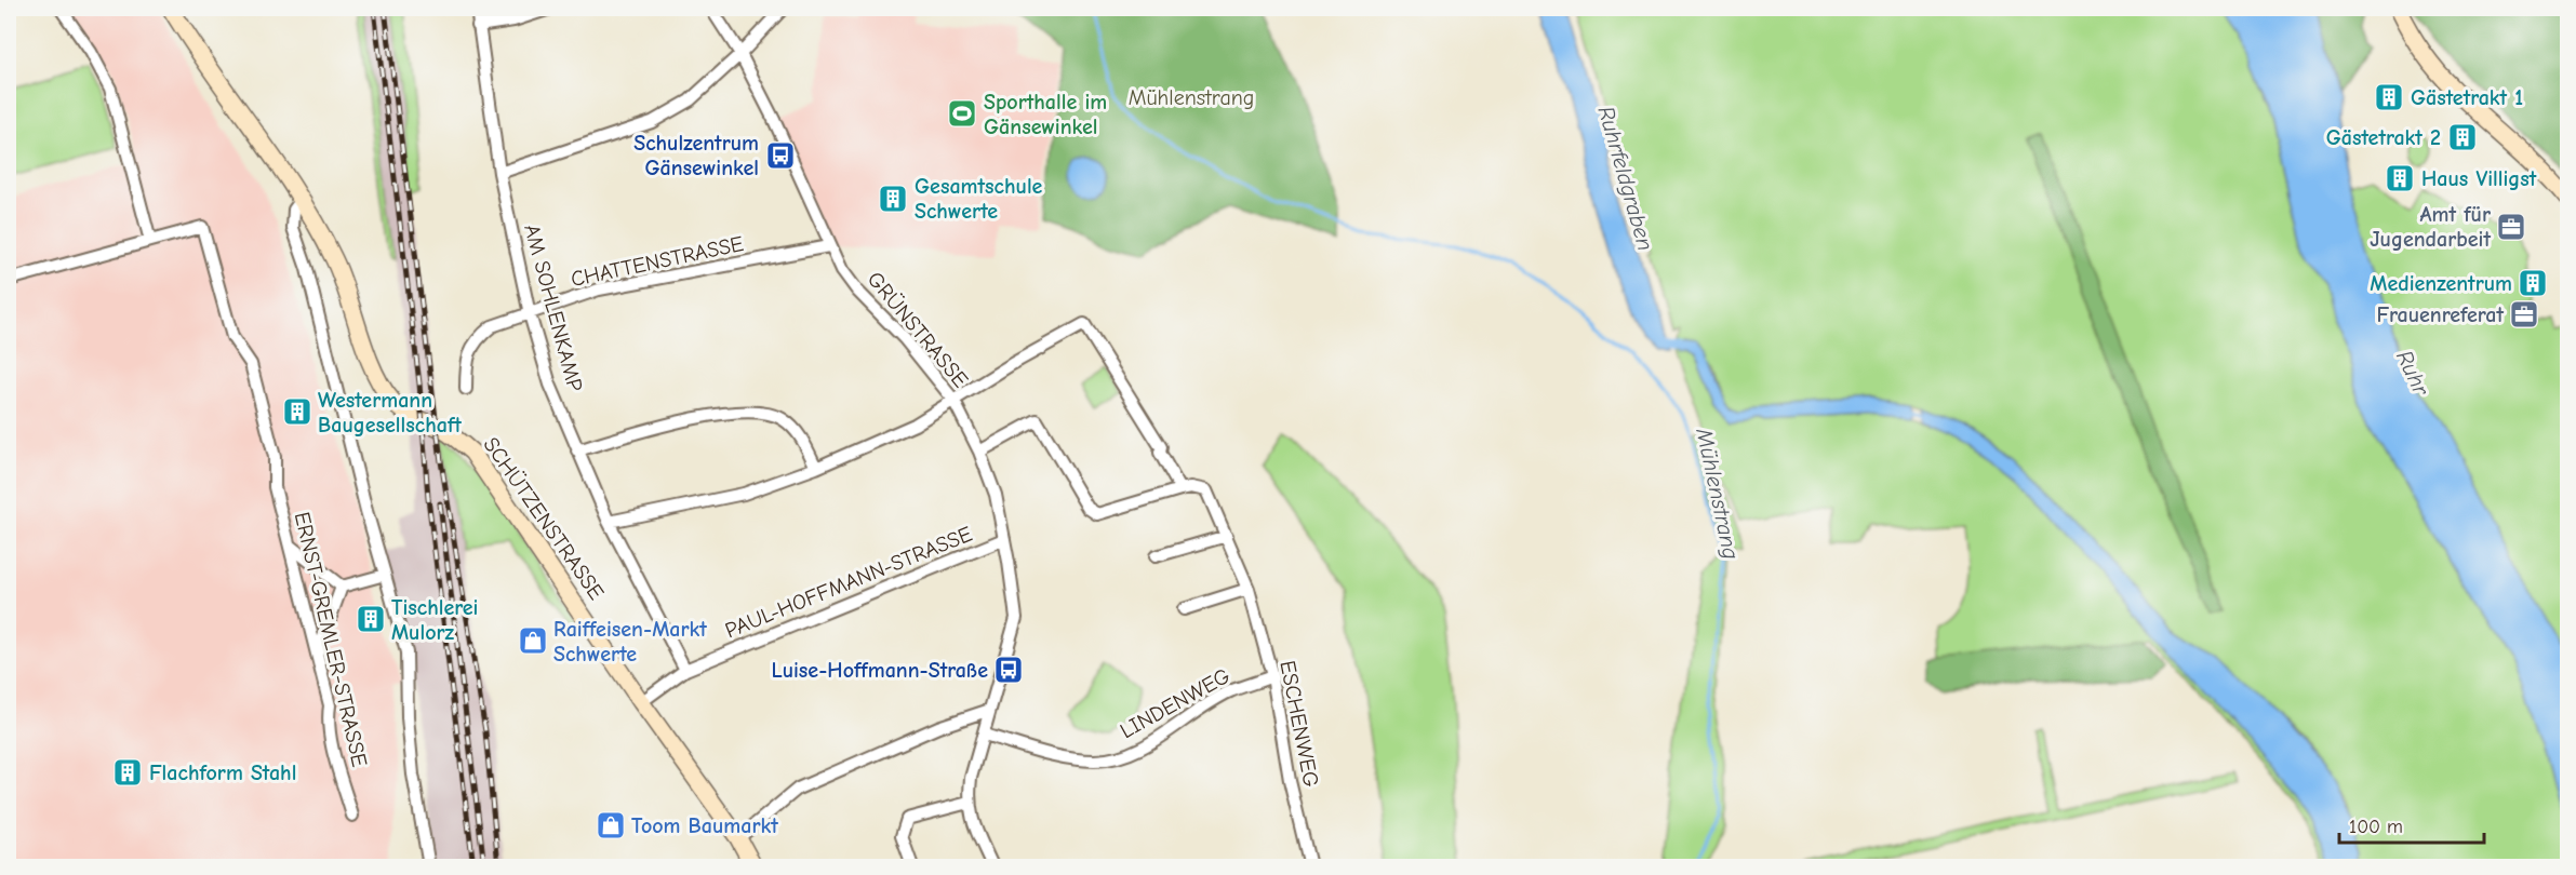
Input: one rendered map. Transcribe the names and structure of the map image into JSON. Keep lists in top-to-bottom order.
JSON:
{
  "streets": {
    "main road": ["SCHÜTZENSTRASSE"],
    "street": [
      "CHATTENSTRASSE",
      "AM SOHLENKAMP",
      "GRÜNSTRASSE",
      "PAUL-HOFFMANN-STRASSE",
      "ERNST-GREMLER-STRASSE",
      "LINDENWEG",
      "ESCHENWEG"
    ]
  },
  "crossings": [
    ["CHATTENSTRASSE", "AM SOHLENKAMP"],
    ["CHATTENSTRASSE", "GRÜNSTRASSE"],
    ["AM SOHLENKAMP", "PAUL-HOFFMANN-STRASSE"],
    ["GRÜNSTRASSE", "PAUL-HOFFMANN-STRASSE"],
    ["GRÜNSTRASSE", "LINDENWEG"],
    ["GRÜNSTRASSE", "ESCHENWEG"],
    ["SCHÜTZENSTRASSE", "PAUL-HOFFMANN-STRASSE"],
    ["LINDENWEG", "ESCHENWEG"]
  ],
  "water": ["Ruhrfeldgraben", "Ruhr", "Mühlenstrang"],
  "parks": ["Mühlenstrang"],
  "places": {
    "building": [
      "Gästetrakt 1",
      "Gästetrakt 2",
      "Haus Villigst",
      "Gesamtschule Schwerte",
      "Medienzentrum",
      "Westermann Baugesellschaft",
      "Tischlerei Mulorz",
      "Flachform Stahl"
    ],
    "sports": ["Sporthalle im Gänsewinkel"],
    "bus stop": ["Schulzentrum Gänsewinkel", "Luise-Hoffmann-Straße"],
    "office": ["Amt für Jugendarbeit", "Frauenreferat"],
    "shop": ["Raiffeisen-Markt Schwerte", "Toom Baumarkt"]
  },
  "scale_bar": "100 m"
}
